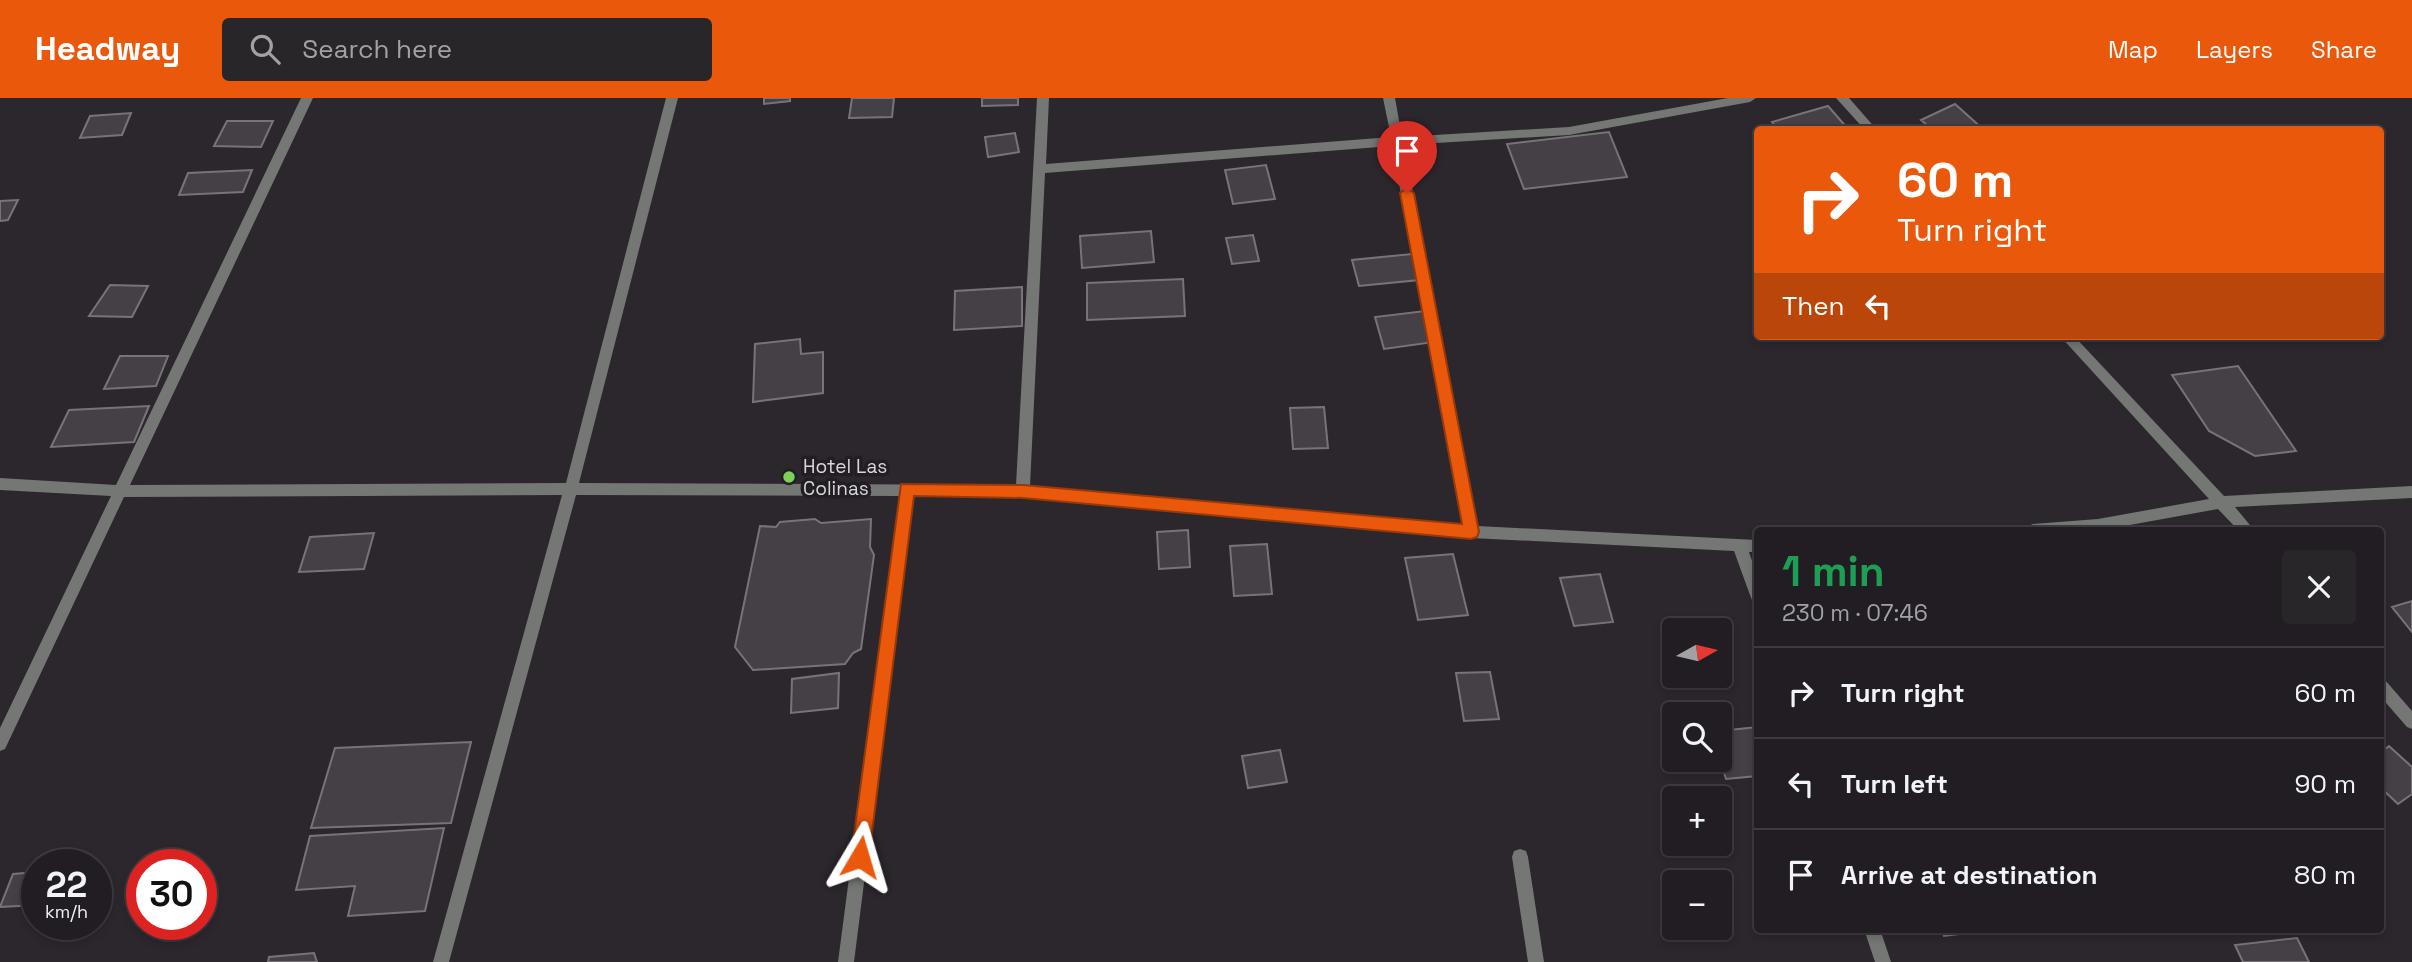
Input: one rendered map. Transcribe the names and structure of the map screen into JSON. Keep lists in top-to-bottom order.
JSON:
{
  "places": ["Hotel Las Colinas"],
  "north": "right",
  "page": {
    "header": "Headway",
    "search": "Search here",
    "nav": ["Map", "Layers", "Share"],
    "turn": ["60 m", "Turn right"],
    "then": "Then",
    "heading": ["1 min", "230 m · 07:46"],
    "map_buttons": ["+", "−"],
    "list": [
      {
        "name": "Turn right",
        "value": "60 m"
      },
      {
        "name": "Turn left",
        "value": "90 m"
      },
      {
        "name": "Arrive at destination",
        "value": "80 m"
      }
    ],
    "speed": "22 km/h",
    "limit": "30"
  }
}
